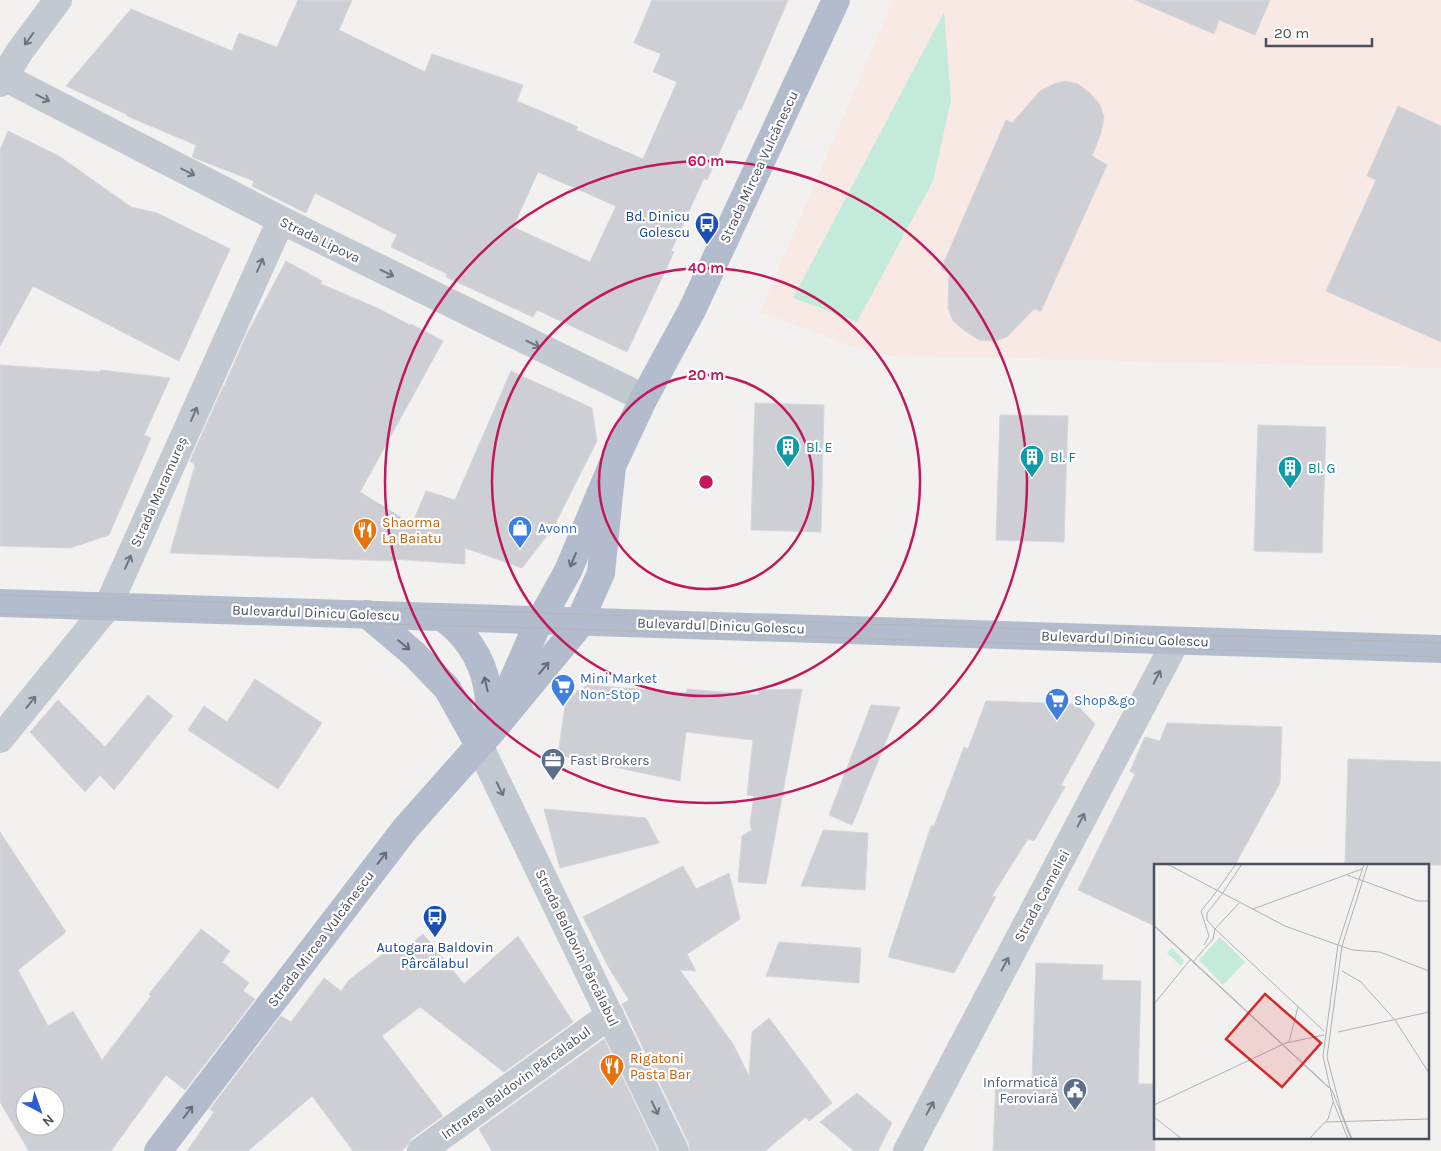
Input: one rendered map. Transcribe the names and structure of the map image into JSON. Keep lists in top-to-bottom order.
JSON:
{
  "streets": {
    "main road": ["Strada Mircea Vulcănescu", "Bulevardul Dinicu Golescu"],
    "street": [
      "Strada Lipova",
      "Strada Maramureș",
      "Strada Cameliei",
      "Strada Baldovin Pârcălabul",
      "Intrarea Baldovin Pârcălabul"
    ]
  },
  "crossings": [
    ["Strada Mircea Vulcănescu", "Strada Lipova"],
    ["Strada Mircea Vulcănescu", "Bulevardul Dinicu Golescu"],
    ["Strada Mircea Vulcănescu", "Strada Baldovin Pârcălabul"],
    ["Strada Lipova", "Strada Maramureș"],
    ["Strada Maramureș", "Bulevardul Dinicu Golescu"],
    ["Bulevardul Dinicu Golescu", "Strada Cameliei"],
    ["Strada Baldovin Pârcălabul", "Intrarea Baldovin Pârcălabul"]
  ],
  "one_way": [
    "Strada Lipova",
    "Strada Maramureș",
    "Strada Cameliei",
    "Strada Baldovin Pârcălabul"
  ],
  "places": {
    "bus stop": ["Bd. Dinicu Golescu", "Autogara Baldovin Pârcălabul"],
    "building": ["Bl. E", "Bl. F", "Bl. G"],
    "shop": ["Avonn"],
    "restaurant": ["Shaorma La Baiatu", "Rigatoni Pasta Bar"],
    "supermarket": ["Mini Market Non-Stop", "Shop&go"],
    "office": ["Fast Brokers"],
    "public building": ["Informatică Feroviară"]
  },
  "scale_bar": "20 m",
  "north": "bottom right",
  "rings": ["60 m", "40 m", "20 m"]
}
